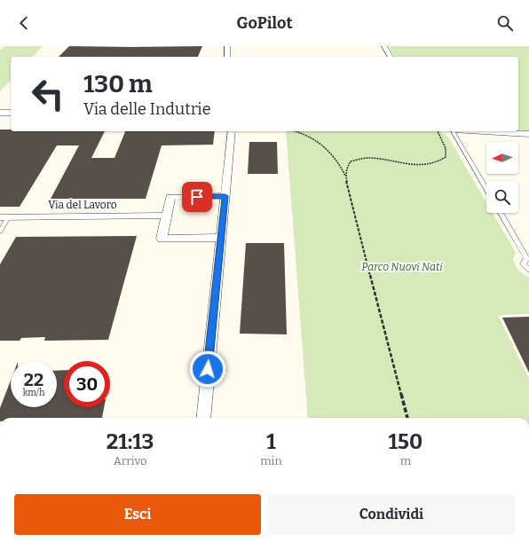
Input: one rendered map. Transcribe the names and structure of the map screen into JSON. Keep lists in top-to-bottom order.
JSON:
{
  "streets": {
    "street": ["Via del Lavoro"]
  },
  "parks": ["Parco Nuovi Nati"],
  "north": "left",
  "page": {
    "header": "GoPilot",
    "turn": ["130 m", "Via delle Indutrie"],
    "speed": "22 km/h",
    "limit": "30",
    "eta": [
      "21:13",
      "Arrivo",
      "1",
      "min",
      "150",
      "m"
    ],
    "buttons": ["Esci", "Condividi"]
  }
}
